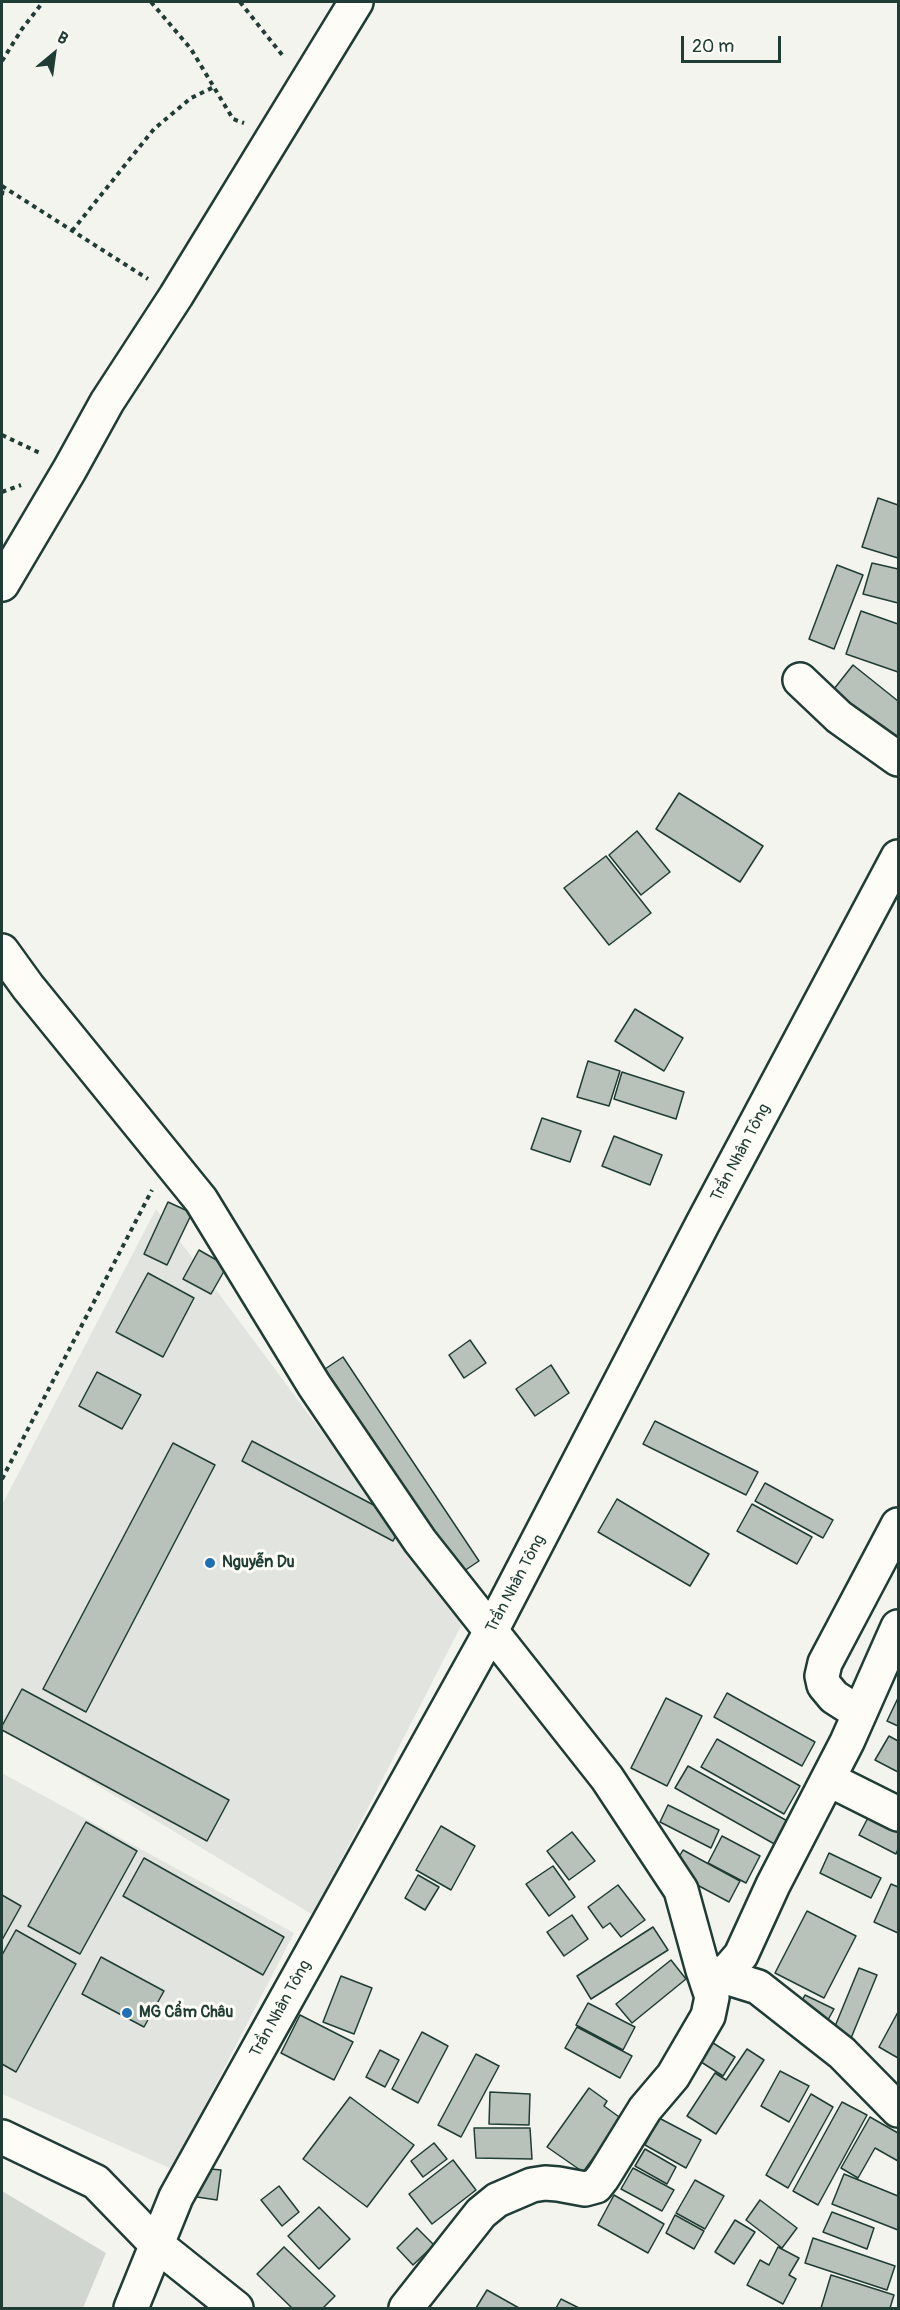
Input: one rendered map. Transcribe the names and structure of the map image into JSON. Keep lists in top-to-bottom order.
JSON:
{
  "streets": {
    "street": ["Trần Nhân Tông"]
  },
  "places": ["Nguyễn Du", "MG Cẩm Châu"],
  "scale_bar": "20 m",
  "north": "top right"
}
